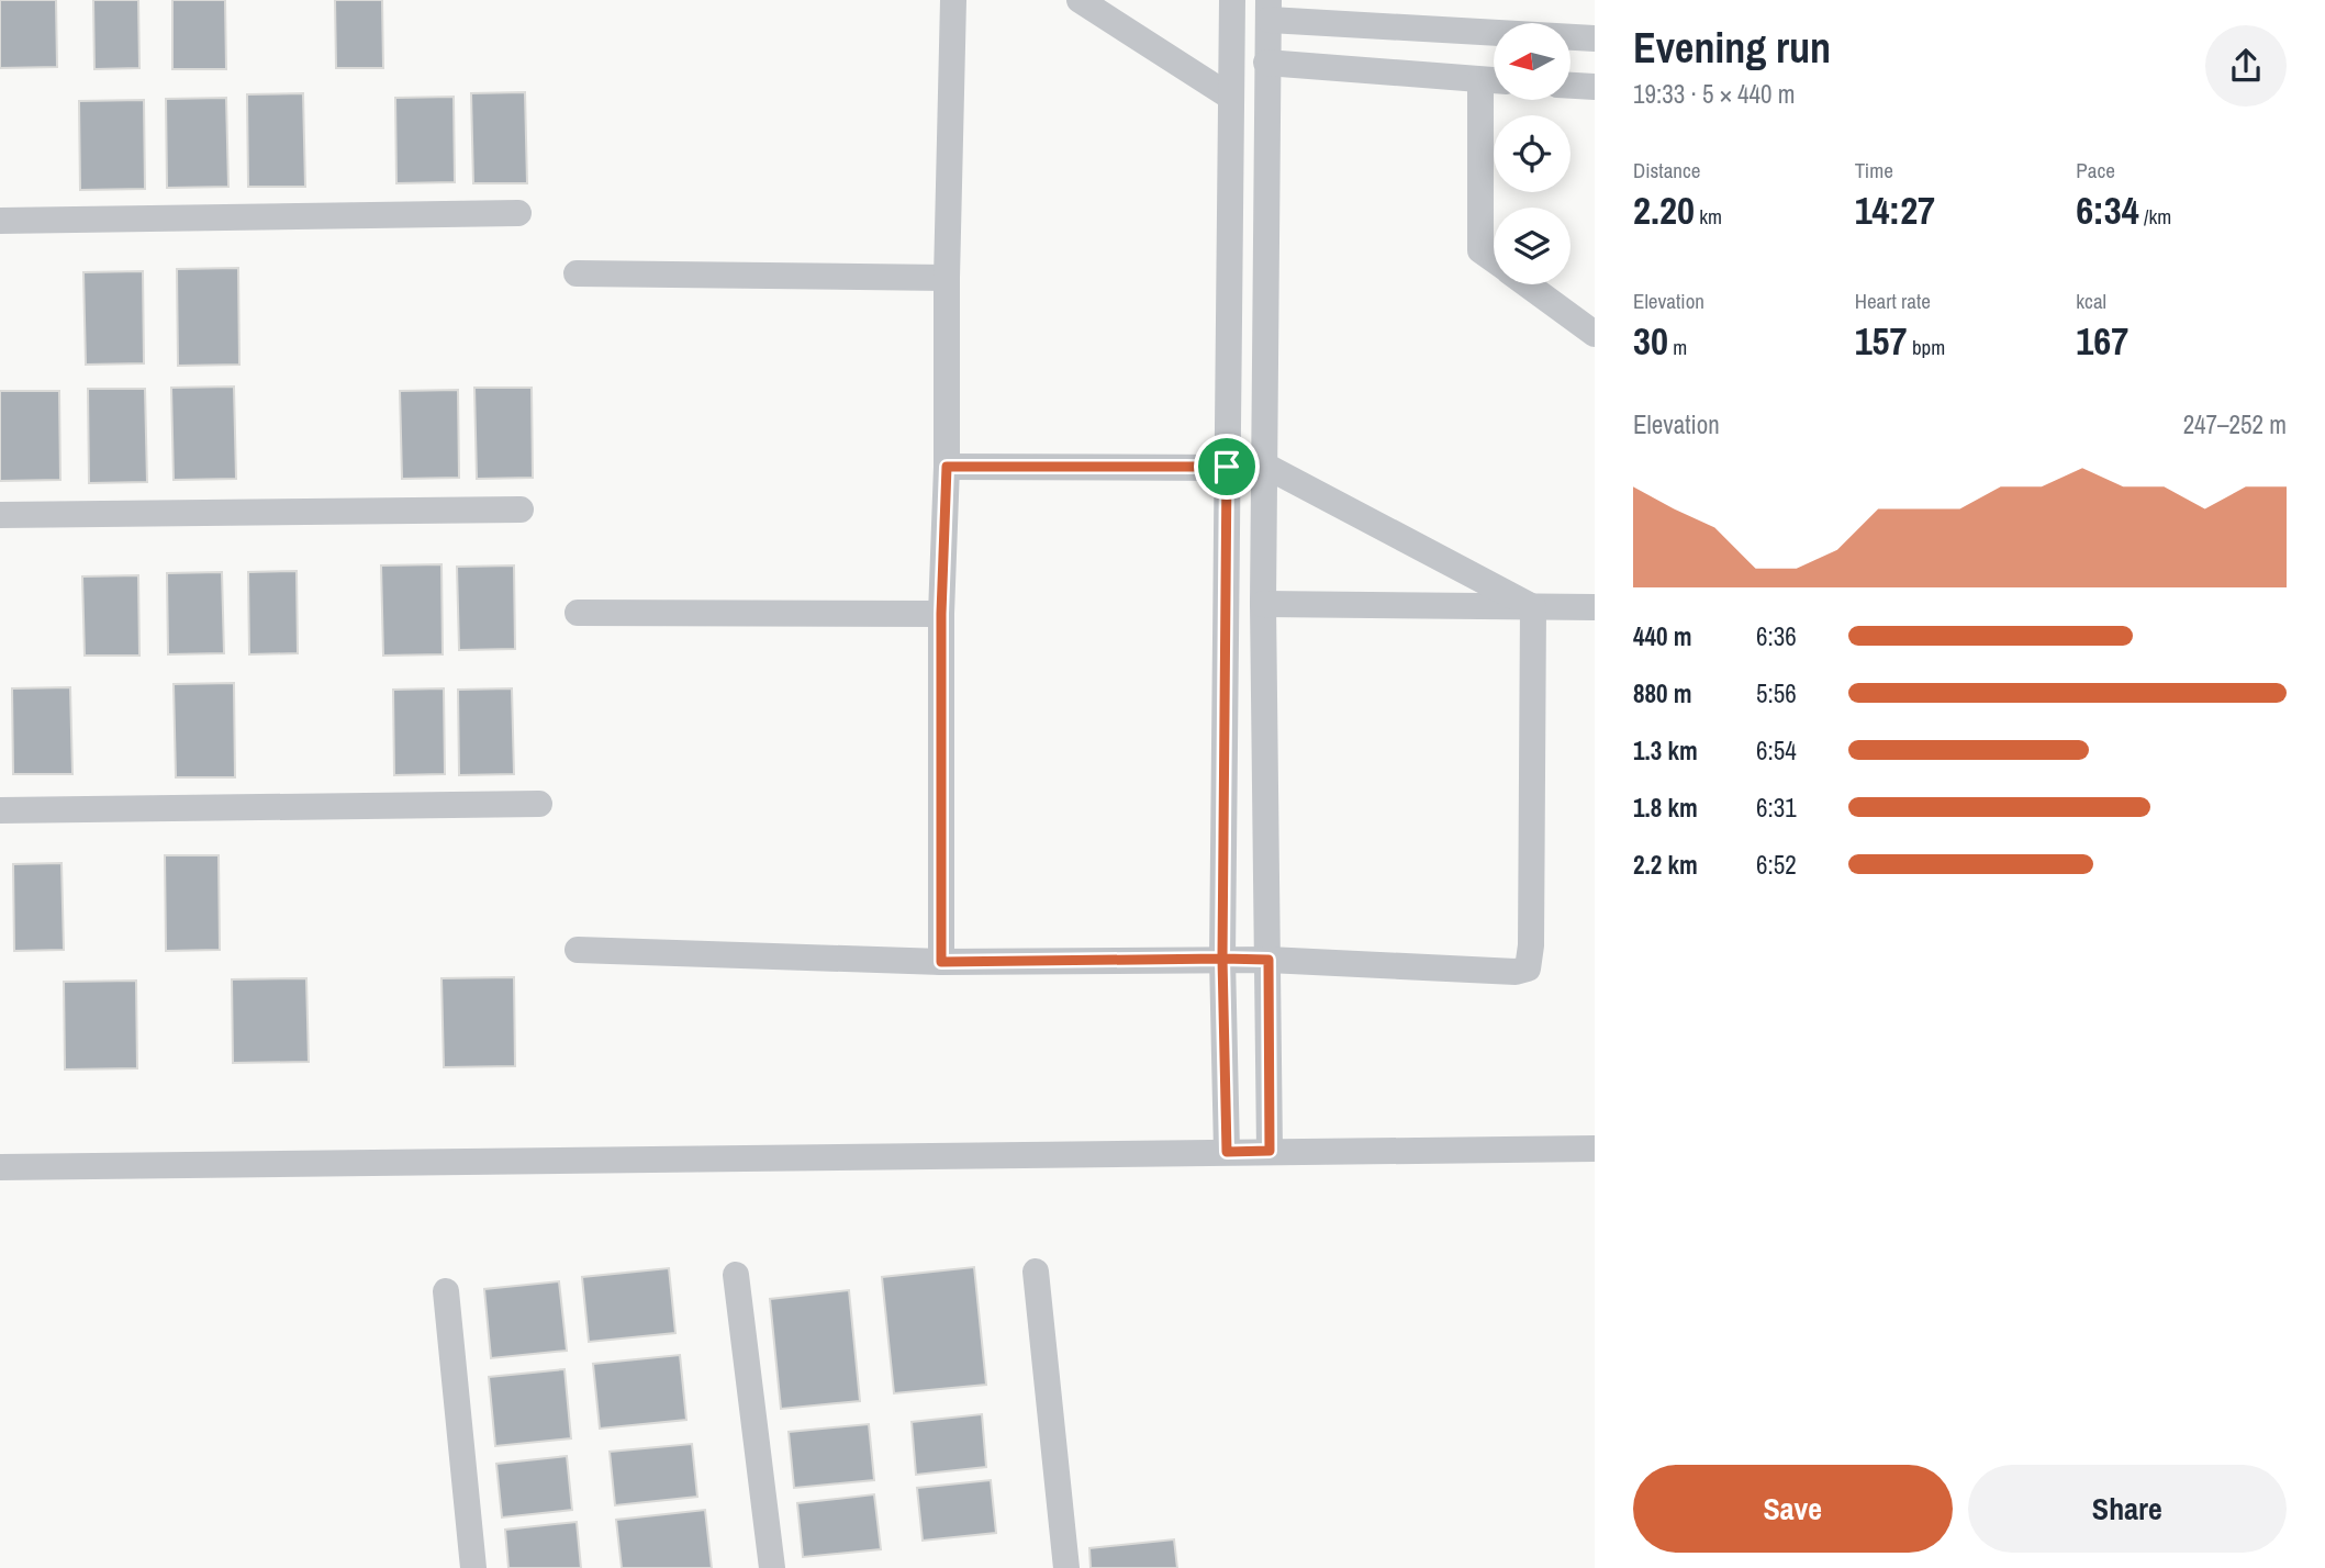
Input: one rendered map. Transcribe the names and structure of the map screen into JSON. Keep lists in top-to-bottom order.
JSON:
{
  "north": "left",
  "page": {
    "heading": ["Evening run", "19:33 · 5 × 440 m"],
    "stats": [
      ["Distance", "2.20 km"],
      ["Time", "14:27"],
      ["Pace", "6:34 /km"],
      ["Elevation", "30 m"],
      ["Heart rate", "157 bpm"],
      ["kcal", "167"]
    ],
    "chart": ["Elevation", "247–252 m"],
    "list": [
      {
        "name": "440 m",
        "note": "6:36"
      },
      {
        "name": "880 m",
        "note": "5:56"
      },
      {
        "name": "1.3 km",
        "note": "6:54"
      },
      {
        "name": "1.8 km",
        "note": "6:31"
      },
      {
        "name": "2.2 km",
        "note": "6:52"
      }
    ],
    "buttons": ["Save", "Share"]
  }
}
